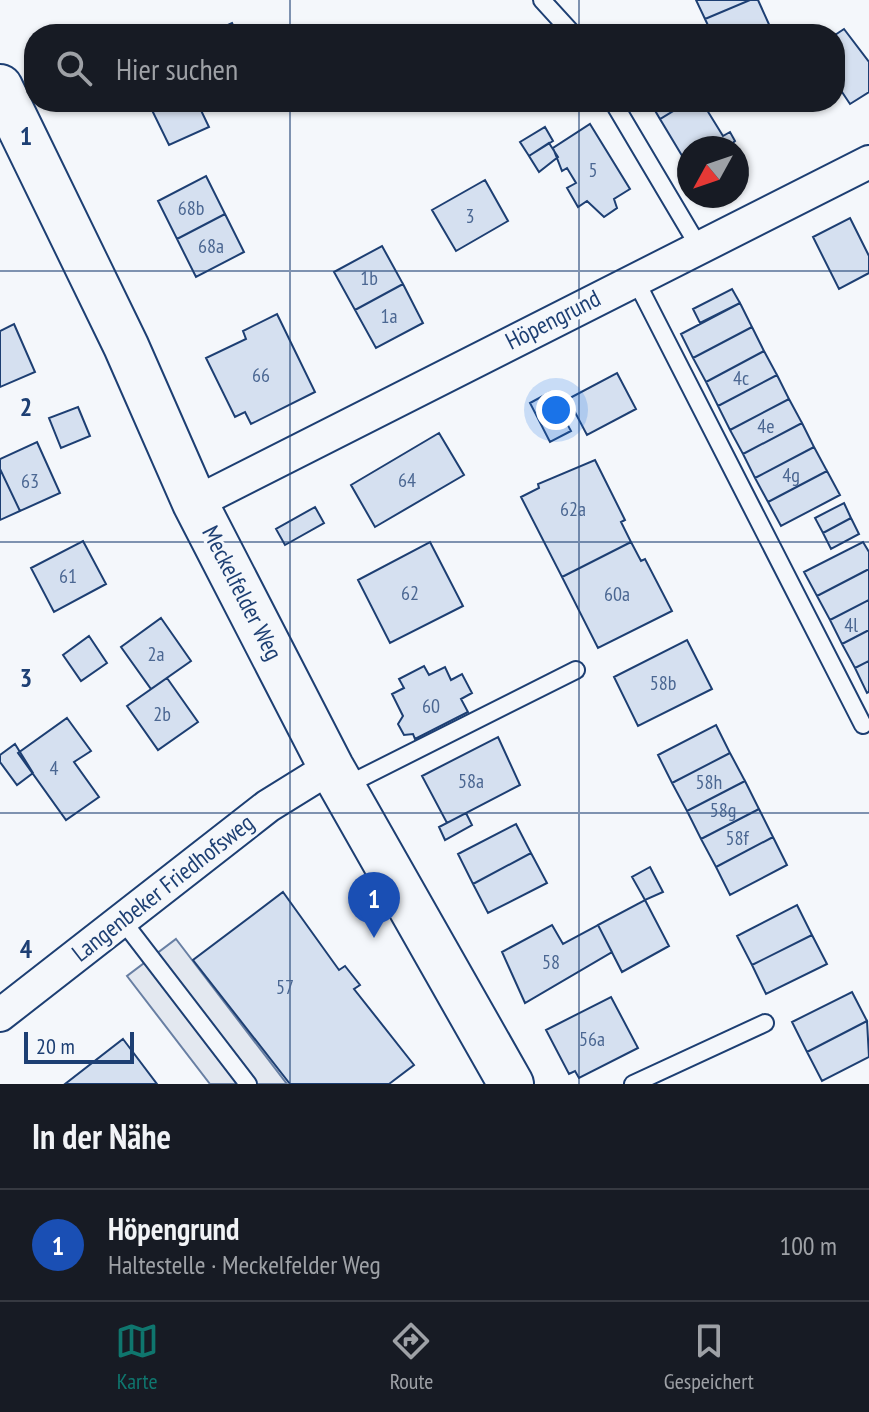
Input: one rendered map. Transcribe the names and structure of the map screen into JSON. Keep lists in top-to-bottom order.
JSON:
{
  "streets": {
    "main road": ["Meckelfelder Weg"],
    "street": ["Höpengrund", "Langenbeker Friedhofsweg"]
  },
  "crossings": [
    ["Höpengrund", "Meckelfelder Weg"],
    ["Meckelfelder Weg", "Langenbeker Friedhofsweg"]
  ],
  "house_numbers": [
    "5",
    "68b",
    "3",
    "68a",
    "1b",
    "1a",
    "66",
    "4c",
    "4e",
    "4g",
    "64",
    "63",
    "62a",
    "61",
    "62",
    "60a",
    "4l",
    "2a",
    "58b",
    "60",
    "2b",
    "4",
    "58a",
    "58h",
    "58g",
    "58f",
    "58",
    "57",
    "56a"
  ],
  "scale_bar": "20 m",
  "north": "bottom left",
  "page": {
    "search": "Hier suchen",
    "pins": "1",
    "scale": "20 m",
    "heading": "In der Nähe",
    "list": [
      {
        "mark": "1",
        "name": "Höpengrund",
        "note": "Haltestelle · Meckelfelder Weg",
        "value": "100 m"
      }
    ],
    "nav": ["Karte", "Route", "Gespeichert"]
  },
  "grid": {
    "rows": [
      "1",
      "2",
      "3",
      "4"
    ]
  }
}
